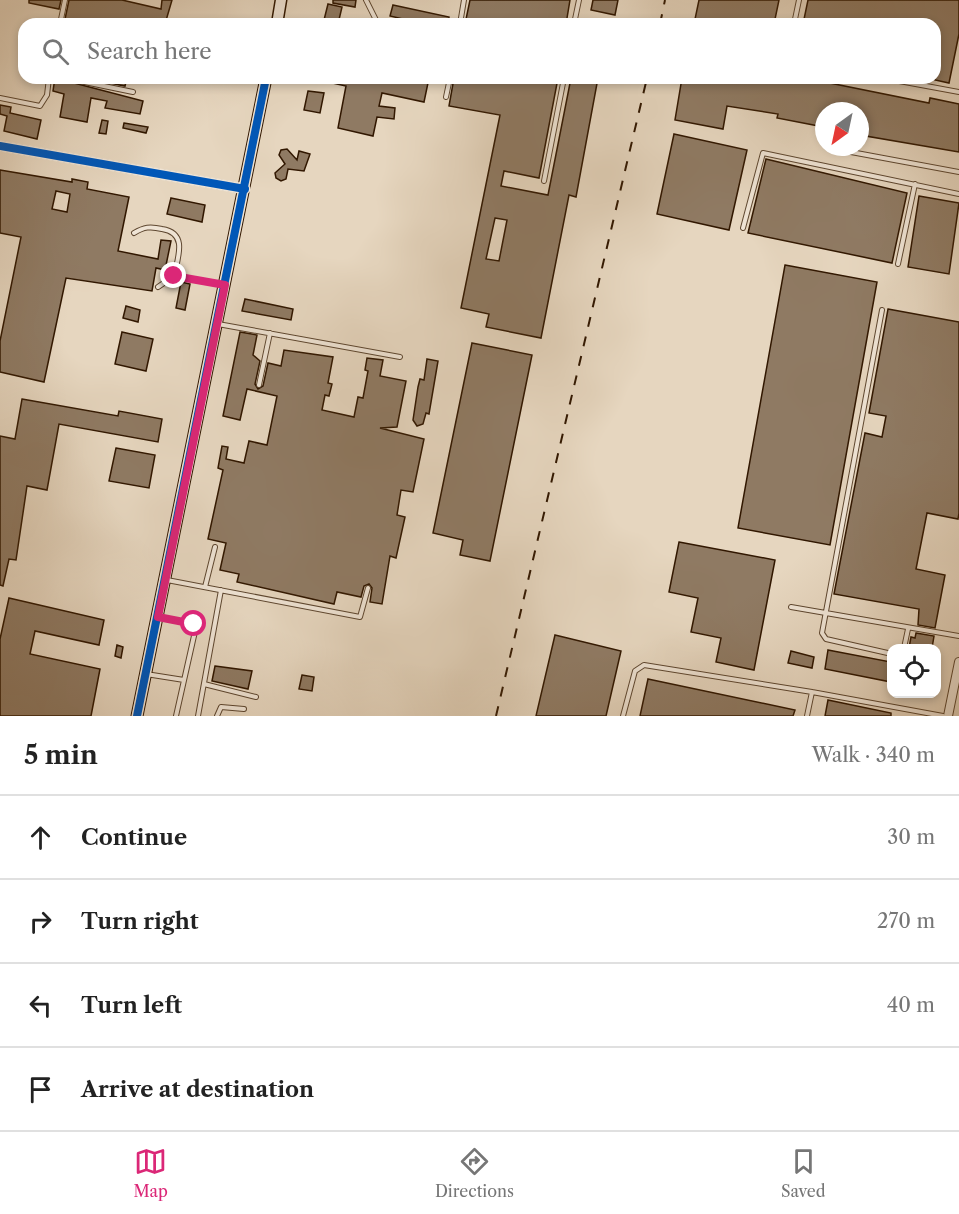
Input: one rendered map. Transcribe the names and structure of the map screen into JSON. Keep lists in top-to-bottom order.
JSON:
{
  "north": "bottom left",
  "page": {
    "search": "Search here",
    "heading": ["5 min", "Walk · 340 m"],
    "list": [
      ["Continue", "30 m"],
      ["Turn right", "270 m"],
      ["Turn left", "40 m"],
      "Arrive at destination"
    ],
    "nav": ["Map", "Directions", "Saved"]
  }
}
